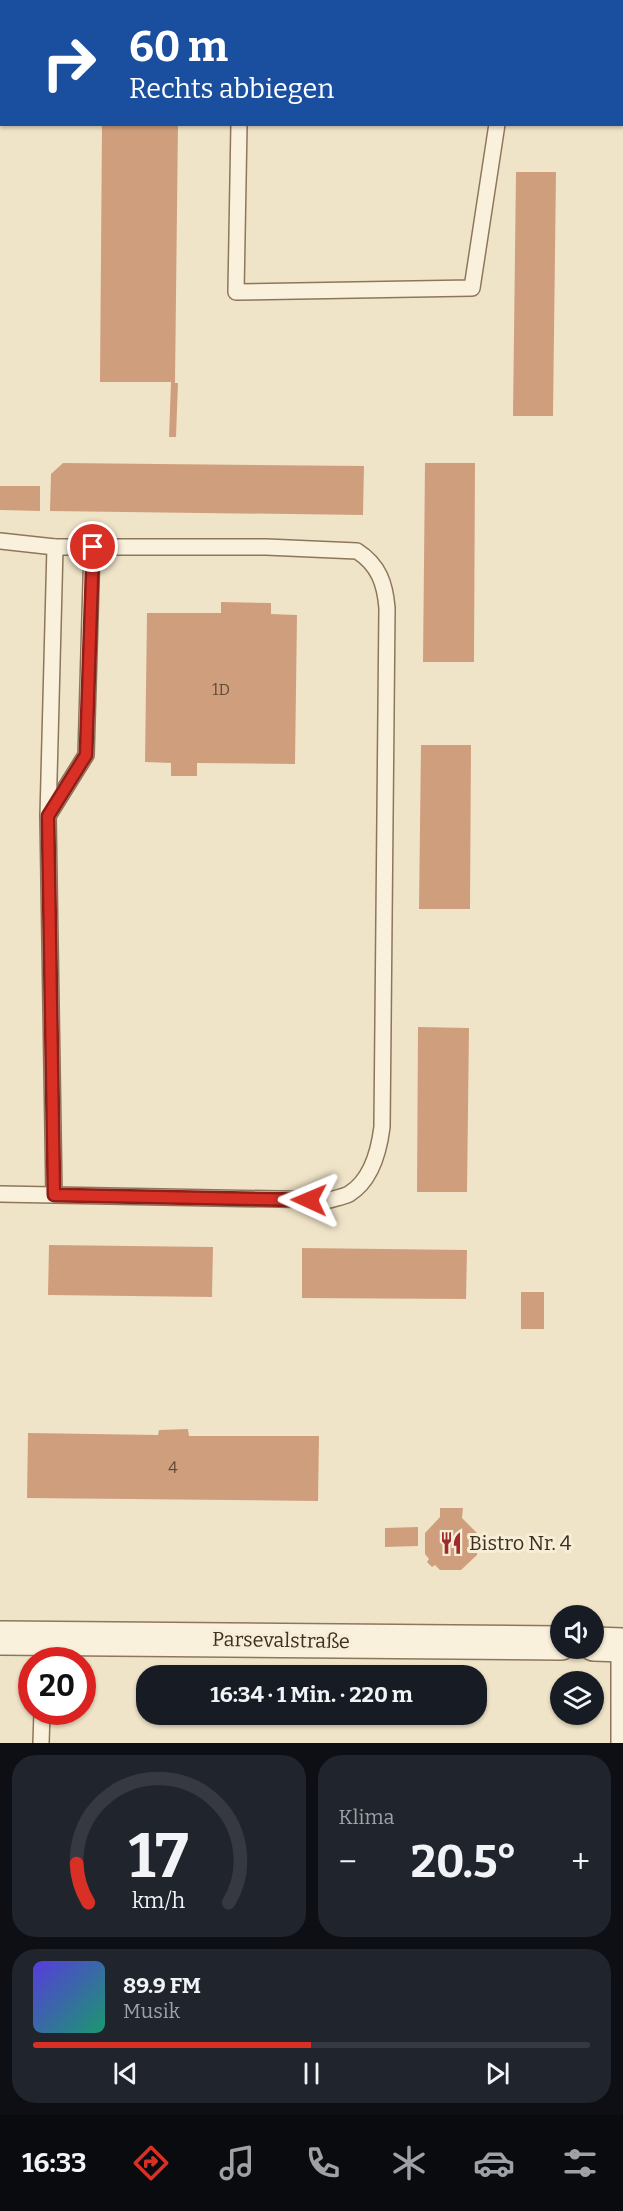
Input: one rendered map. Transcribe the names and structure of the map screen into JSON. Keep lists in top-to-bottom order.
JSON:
{
  "streets": {
    "street": ["Parsevalstraße"]
  },
  "places": {
    "restaurant": ["Bistro Nr. 4"]
  },
  "house_numbers": ["1D", "4"],
  "page": {
    "turn": ["60 m", "Rechts abbiegen"],
    "limit": "20",
    "trip": "16:34 · 1 Min. · 220 m",
    "tile": "Klima",
    "heat": ["−", "20.5°", "+"],
    "song": ["89.9 FM", "Musik"],
    "tabs": "16:33",
    "gauge": ["17", "km/h"]
  }
}
